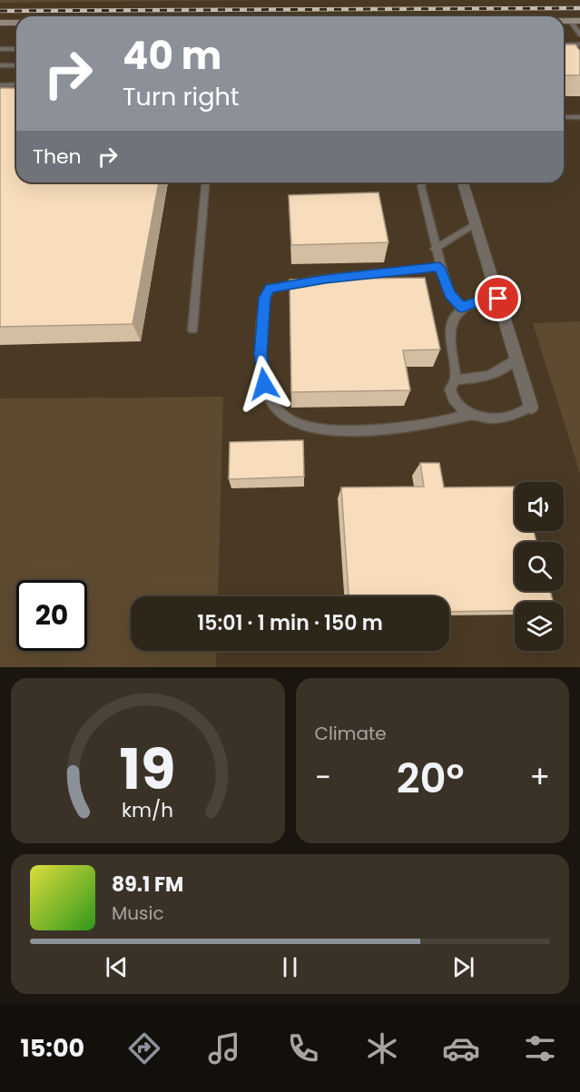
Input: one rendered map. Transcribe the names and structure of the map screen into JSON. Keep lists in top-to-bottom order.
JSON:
{
  "page": {
    "turn": ["40 m", "Turn right"],
    "then": "Then",
    "limit": "20",
    "trip": "15:01 · 1 min · 150 m",
    "tile": "Climate",
    "heat": ["−", "20°", "+"],
    "song": ["89.1 FM", "Music"],
    "tabs": "15:00",
    "gauge": ["19", "km/h"]
  }
}
